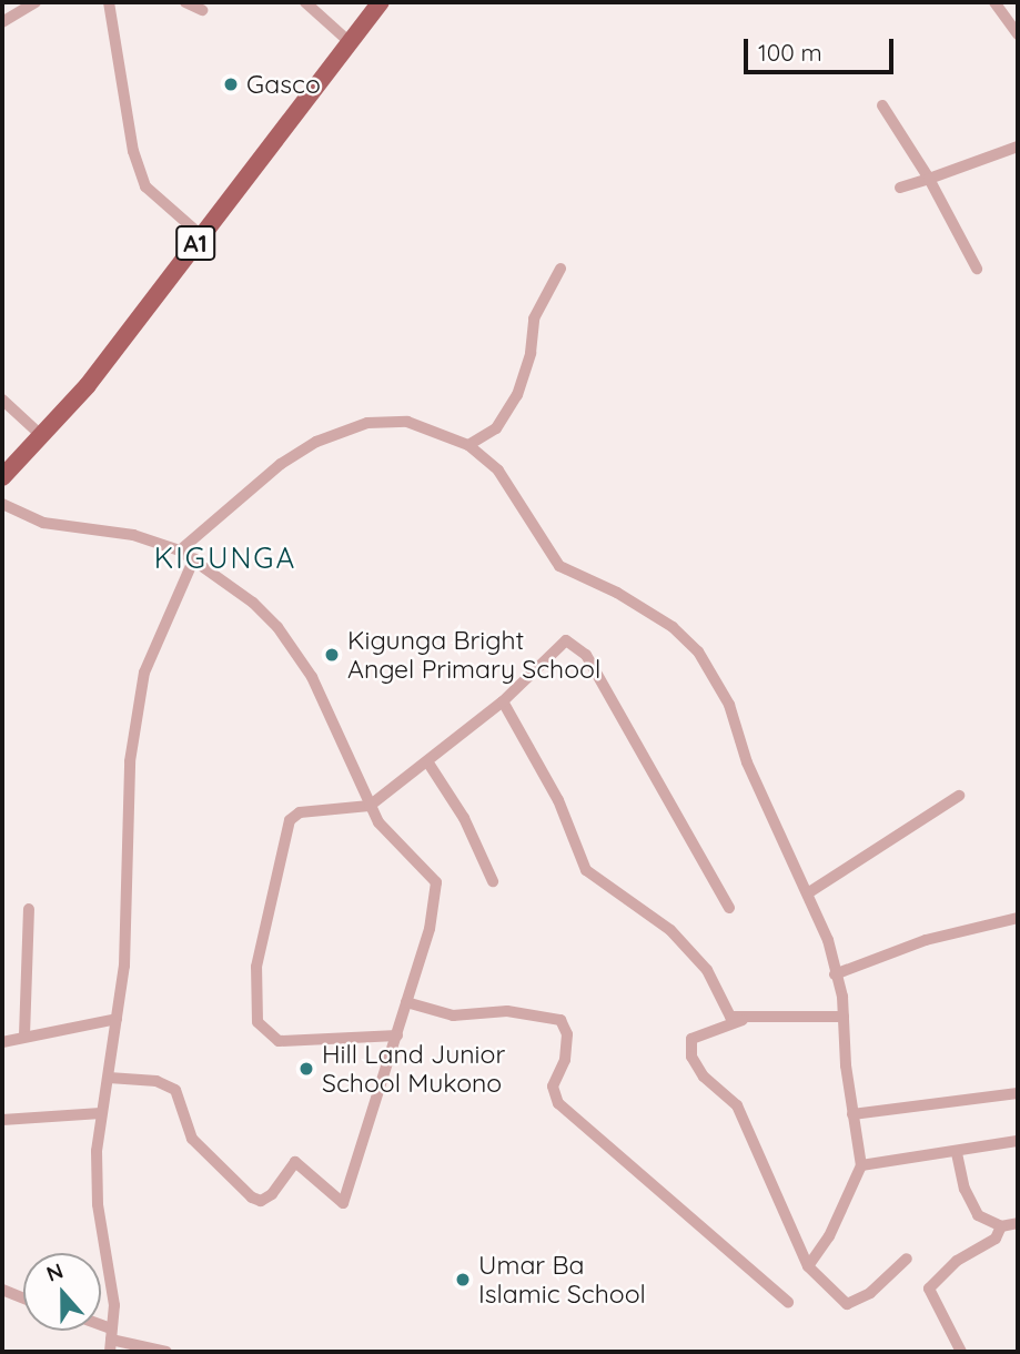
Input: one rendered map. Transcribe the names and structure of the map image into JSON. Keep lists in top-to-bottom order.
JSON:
{
  "streets": {
    "highway": ["A1"]
  },
  "districts": ["KIGUNGA"],
  "places": [
    "Gasco",
    "Kigunga Bright Angel Primary School",
    "Hill Land Junior School Mukono",
    "Umar Ba Islamic School"
  ],
  "scale_bar": "100 m",
  "north": "top"
}
